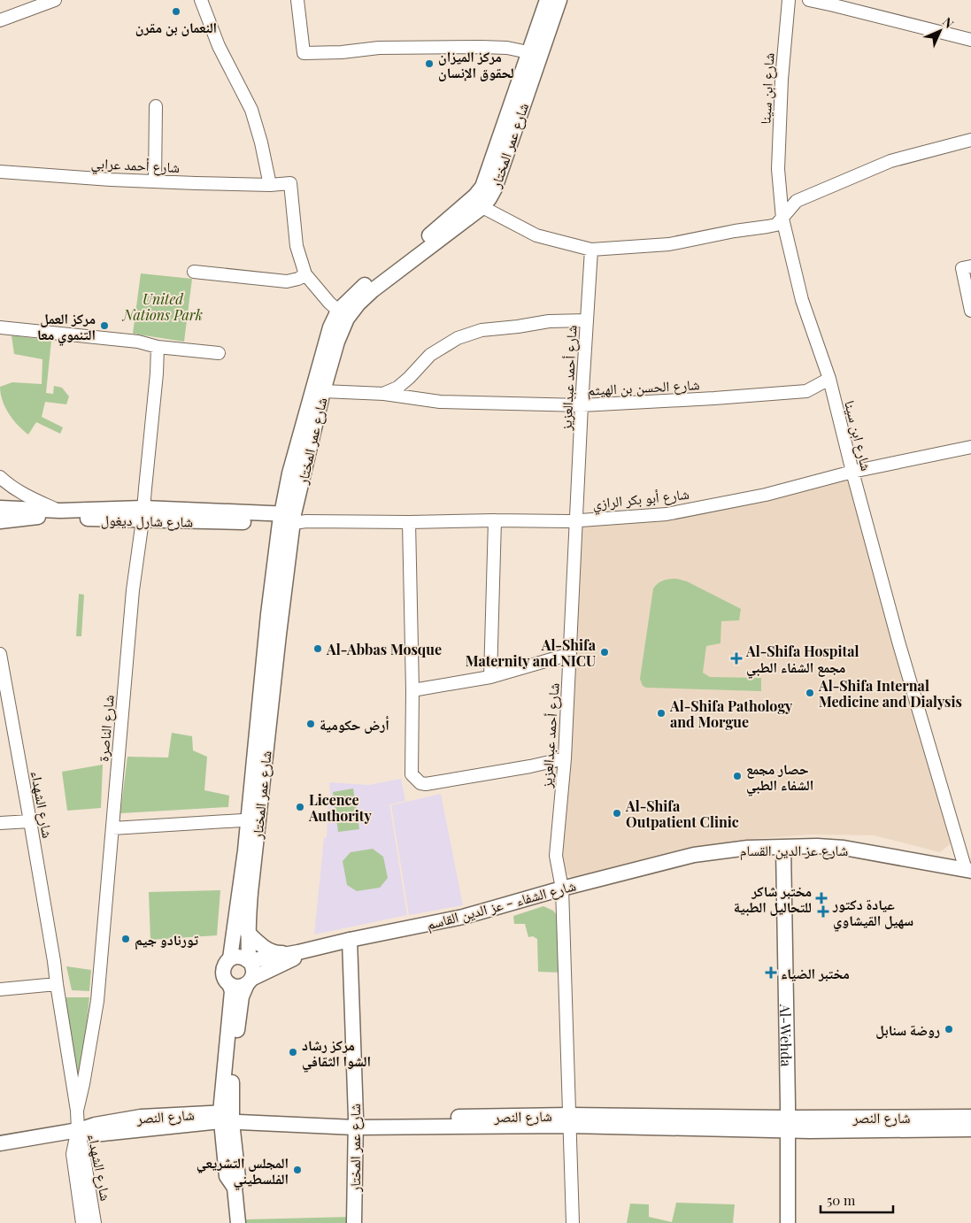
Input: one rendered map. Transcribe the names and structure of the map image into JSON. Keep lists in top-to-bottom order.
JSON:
{
  "streets": {
    "main road": [
      "شارع عمر المختار",
      "شارع شارل ديغول",
      "شارع عز الدين القسام",
      "شارع الشفاء - عز الدين القاسم",
      "Al-Wehda",
      "شارع النصر"
    ],
    "street": [
      "شارع ابن سينا",
      "شارع أحمد عرابي",
      "شارع أحمد عبدالعزيز",
      "شارع الحسن بن الهيثم",
      "شارع أبو بكر الرازي",
      "شارع الناصرة",
      "شارع الشهداء"
    ]
  },
  "crossings": [
    ["شارع ابن سينا", "شارع الحسن بن الهيثم"],
    ["شارع ابن سينا", "شارع أبو بكر الرازي"],
    ["شارع ابن سينا", "شارع عز الدين القسام"],
    ["شارع عمر المختار", "شارع الحسن بن الهيثم"],
    ["شارع عمر المختار", "شارع أبو بكر الرازي"],
    ["شارع عمر المختار", "شارع شارل ديغول"],
    ["شارع عمر المختار", "شارع الشفاء - عز الدين القاسم"],
    ["شارع عمر المختار", "شارع النصر"],
    ["شارع أحمد عبدالعزيز", "شارع الحسن بن الهيثم"],
    ["شارع أحمد عبدالعزيز", "شارع أبو بكر الرازي"],
    ["شارع أحمد عبدالعزيز", "شارع الشفاء - عز الدين القاسم"],
    ["شارع أحمد عبدالعزيز", "شارع النصر"],
    ["شارع أبو بكر الرازي", "شارع شارل ديغول"],
    ["شارع شارل ديغول", "شارع الناصرة"],
    ["شارع الشهداء", "شارع النصر"],
    ["شارع عز الدين القسام", "شارع الشفاء - عز الدين القاسم"],
    ["شارع عز الدين القسام", "Al-Wehda"],
    ["Al-Wehda", "شارع النصر"]
  ],
  "parks": ["United Nations Park"],
  "places": {
    "other": [
      "النعمان بن مقرن",
      "مركز الميزان لحقوق الإنسان",
      "مركز العمل التنموي معا",
      "Al-Abbas Mosque",
      "Al-Shifa Maternity and NICU",
      "Al-Shifa Internal Medicine and Dialysis",
      "Al-Shifa Pathology and Morgue",
      "أرض حكومية",
      "حصار مجمع الشفاء الطبي",
      "Licence Authority",
      "Al-Shifa Outpatient Clinic",
      "تورنادو جيم",
      "روضة سنابل",
      "مركز رشاد الشوا الثقافي",
      "المجلس التشريعي الفلسطيني"
    ],
    "health": [
      "Al-Shifa Hospital مجمع الشفاء الطبي",
      "مختبر شاكر للتحاليل الطبية",
      "عيادة دكتور سهيل القيشاوي",
      "مختبر الضياء"
    ]
  },
  "scale_bar": "50 m",
  "north": "top right"
}
